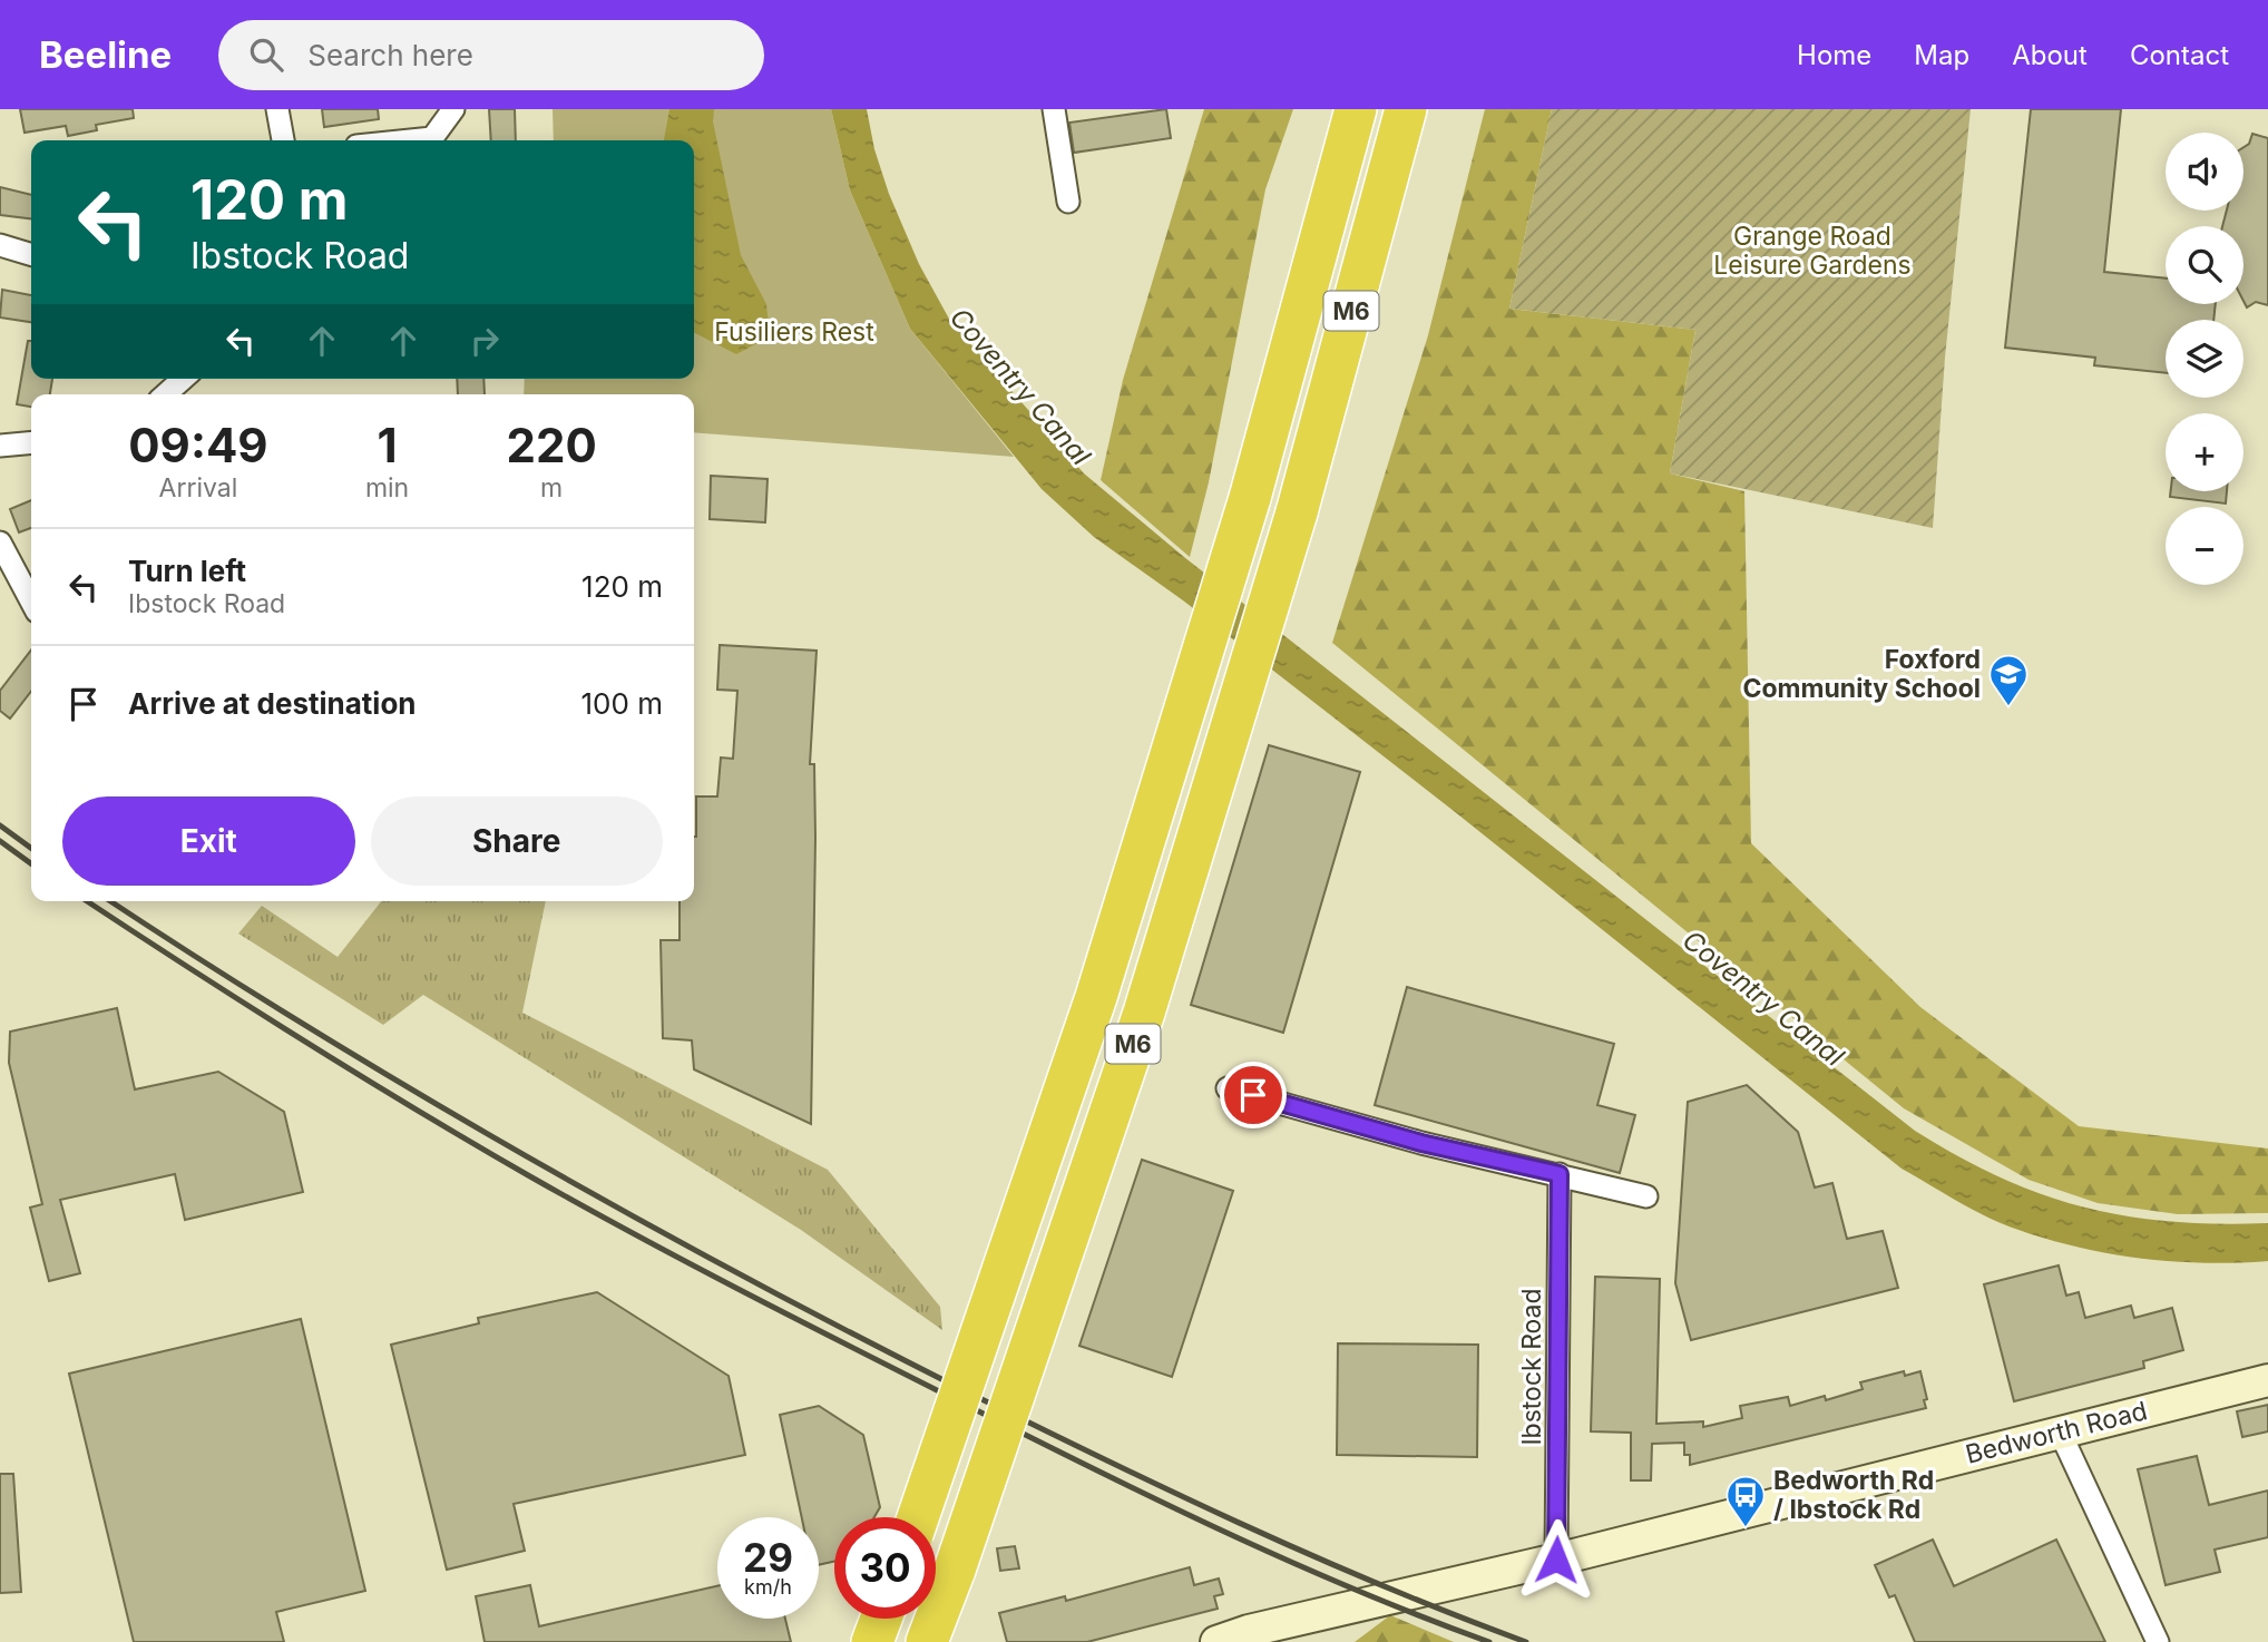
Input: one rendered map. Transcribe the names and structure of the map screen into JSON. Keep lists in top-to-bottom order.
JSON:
{
  "streets": {
    "highway": ["M6"],
    "main road": ["Bedworth Road"],
    "street": ["Ibstock Road"]
  },
  "crossings": [
    ["Ibstock Road", "Bedworth Road"]
  ],
  "water": ["Coventry Canal"],
  "parks": ["Grange Road Leisure Gardens", "Fusiliers Rest"],
  "places": {
    "school or university": ["Foxford Community School"],
    "bus stop": ["Bedworth Rd / Ibstock Rd"]
  },
  "page": {
    "header": "Beeline",
    "search": "Search here",
    "nav": [
      "Home",
      "Map",
      "About",
      "Contact"
    ],
    "map_buttons": ["+", "−"],
    "turn": ["120 m", "Ibstock Road"],
    "eta": [
      "09:49",
      "Arrival",
      "1",
      "min",
      "220",
      "m"
    ],
    "list": [
      {
        "name": "Turn left",
        "note": "Ibstock Road",
        "value": "120 m"
      },
      {
        "name": "Arrive at destination",
        "value": "100 m"
      }
    ],
    "buttons": ["Exit", "Share"],
    "speed": "29 km/h",
    "limit": "30"
  }
}
